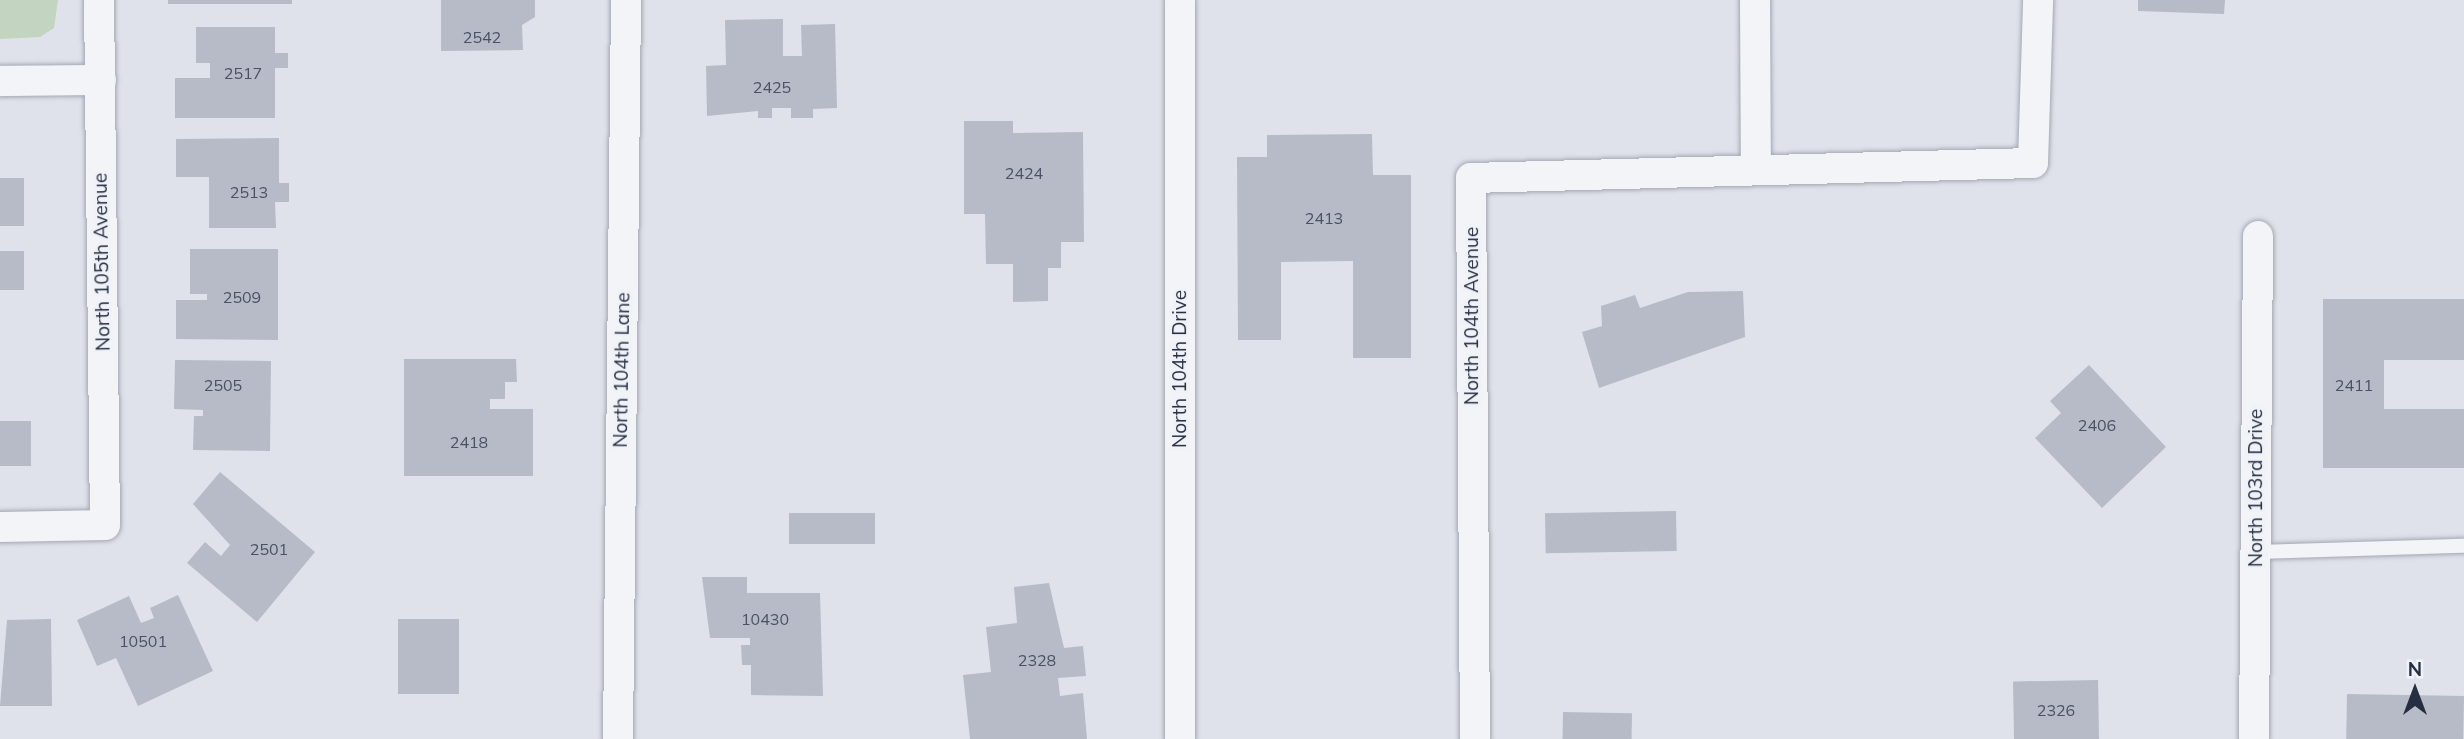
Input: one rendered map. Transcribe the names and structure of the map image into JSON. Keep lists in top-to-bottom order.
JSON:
{
  "streets": {
    "street": [
      "North 105th Avenue",
      "North 104th Avenue",
      "North 104th Drive",
      "North 104th Lane",
      "North 103rd Drive"
    ]
  },
  "house_numbers": [
    "2542",
    "2517",
    "2425",
    "2424",
    "2513",
    "2413",
    "2509",
    "2505",
    "2411",
    "2406",
    "2418",
    "2501",
    "10430",
    "10501",
    "2328",
    "2326"
  ],
  "north": "top"
}
